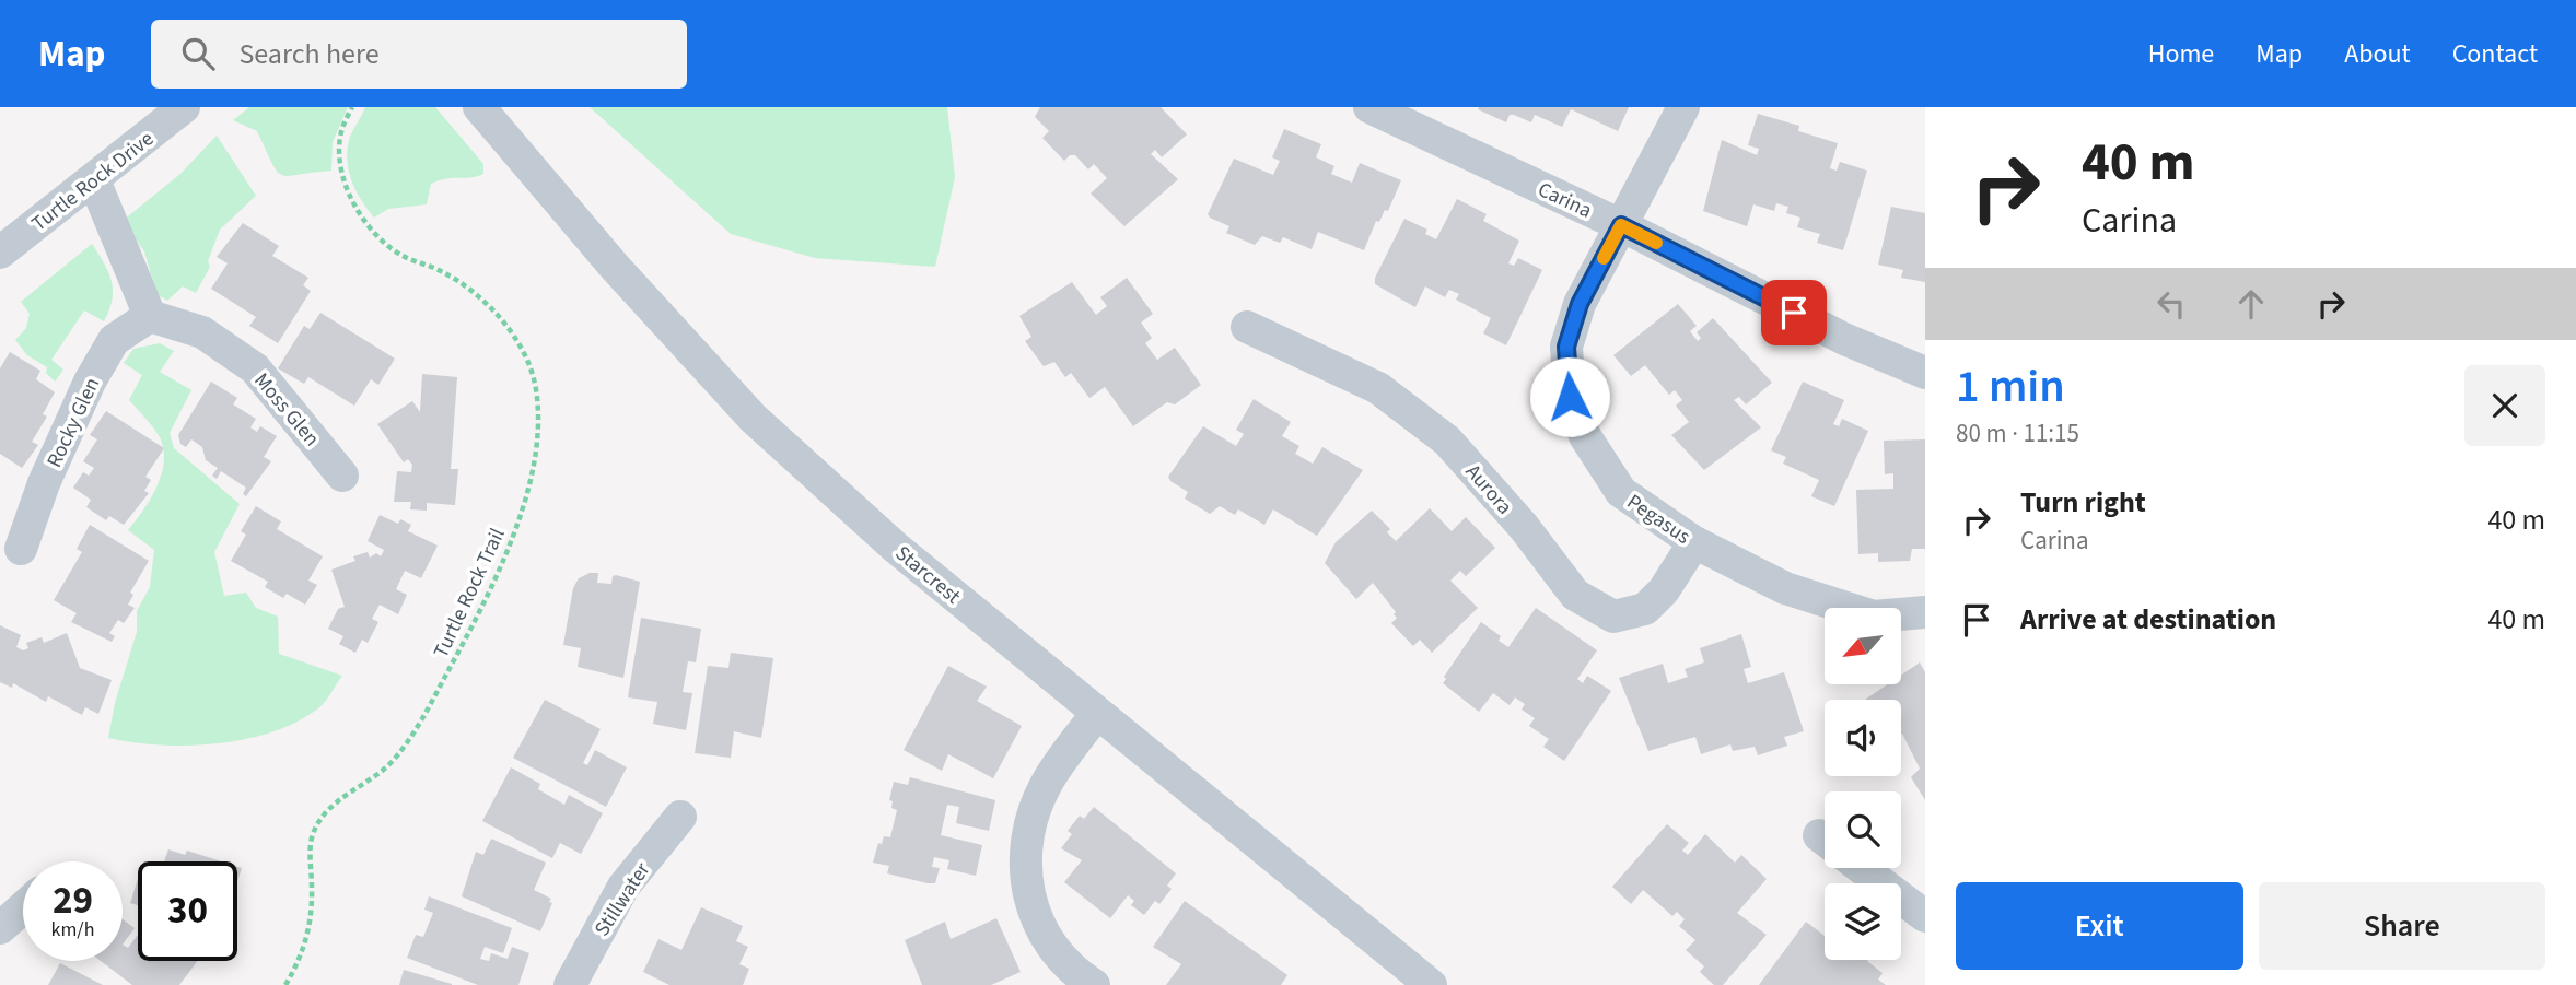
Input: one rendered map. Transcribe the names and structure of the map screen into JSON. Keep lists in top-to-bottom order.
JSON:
{
  "streets": {
    "street": [
      "Turtle Rock Drive",
      "Carina",
      "Moss Glen",
      "Rocky Glen",
      "Aurora",
      "Pegasus",
      "Starcrest",
      "Stillwater"
    ],
    "path": ["Turtle Rock Trail"]
  },
  "crossings": [
    ["Carina", "Pegasus"],
    ["Moss Glen", "Rocky Glen"],
    ["Aurora", "Pegasus"]
  ],
  "north": "bottom left",
  "page": {
    "header": "Map",
    "search": "Search here",
    "nav": [
      "Home",
      "Map",
      "About",
      "Contact"
    ],
    "turn": ["40 m", "Carina"],
    "heading": ["1 min", "80 m · 11:15"],
    "list": [
      {
        "name": "Turn right",
        "note": "Carina",
        "value": "40 m"
      },
      {
        "name": "Arrive at destination",
        "value": "40 m"
      }
    ],
    "speed": "29 km/h",
    "limit": "30",
    "buttons": ["Exit", "Share"]
  }
}
